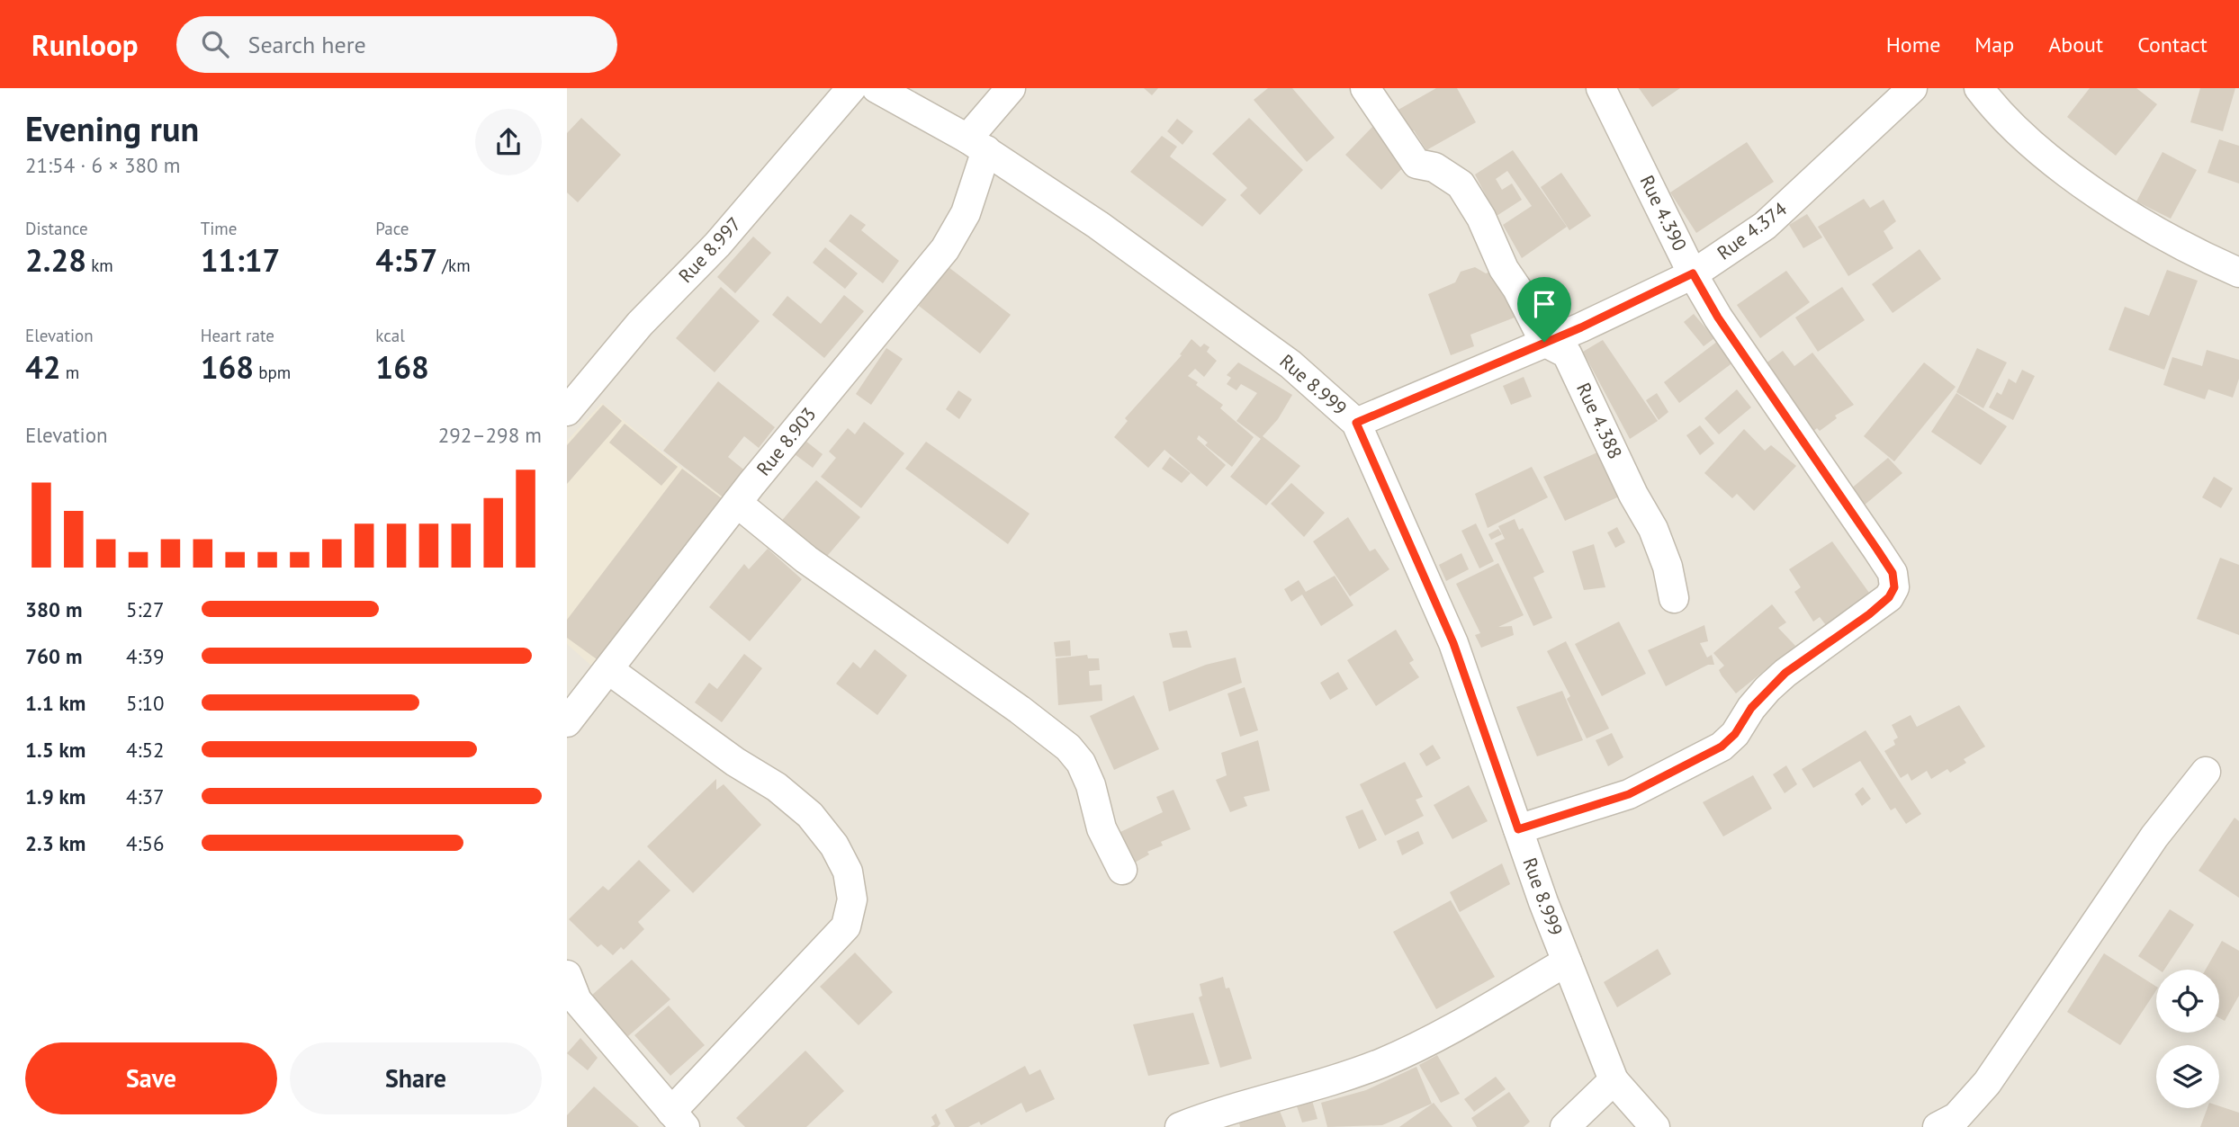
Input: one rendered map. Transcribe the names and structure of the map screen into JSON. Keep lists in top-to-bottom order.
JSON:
{
  "streets": {
    "street": [
      "Rue 4.390",
      "Rue 4.374",
      "Rue 8.997",
      "Rue 8.999",
      "Rue 4.388",
      "Rue 8.903"
    ]
  },
  "crossings": [
    ["Rue 4.390", "Rue 4.374"],
    ["Rue 4.390", "Rue 8.999"],
    ["Rue 4.374", "Rue 8.999"],
    ["Rue 4.374", "Rue 4.388"],
    ["Rue 8.999", "Rue 8.903"]
  ],
  "page": {
    "header": "Runloop",
    "search": "Search here",
    "nav": [
      "Home",
      "Map",
      "About",
      "Contact"
    ],
    "heading": ["Evening run", "21:54 · 6 × 380 m"],
    "stats": [
      ["Distance", "2.28 km"],
      ["Time", "11:17"],
      ["Pace", "4:57 /km"],
      ["Elevation", "42 m"],
      ["Heart rate", "168 bpm"],
      ["kcal", "168"]
    ],
    "chart": ["Elevation", "292–298 m"],
    "list": [
      {
        "name": "380 m",
        "note": "5:27"
      },
      {
        "name": "760 m",
        "note": "4:39"
      },
      {
        "name": "1.1 km",
        "note": "5:10"
      },
      {
        "name": "1.5 km",
        "note": "4:52"
      },
      {
        "name": "1.9 km",
        "note": "4:37"
      },
      {
        "name": "2.3 km",
        "note": "4:56"
      }
    ],
    "buttons": ["Save", "Share"]
  }
}
